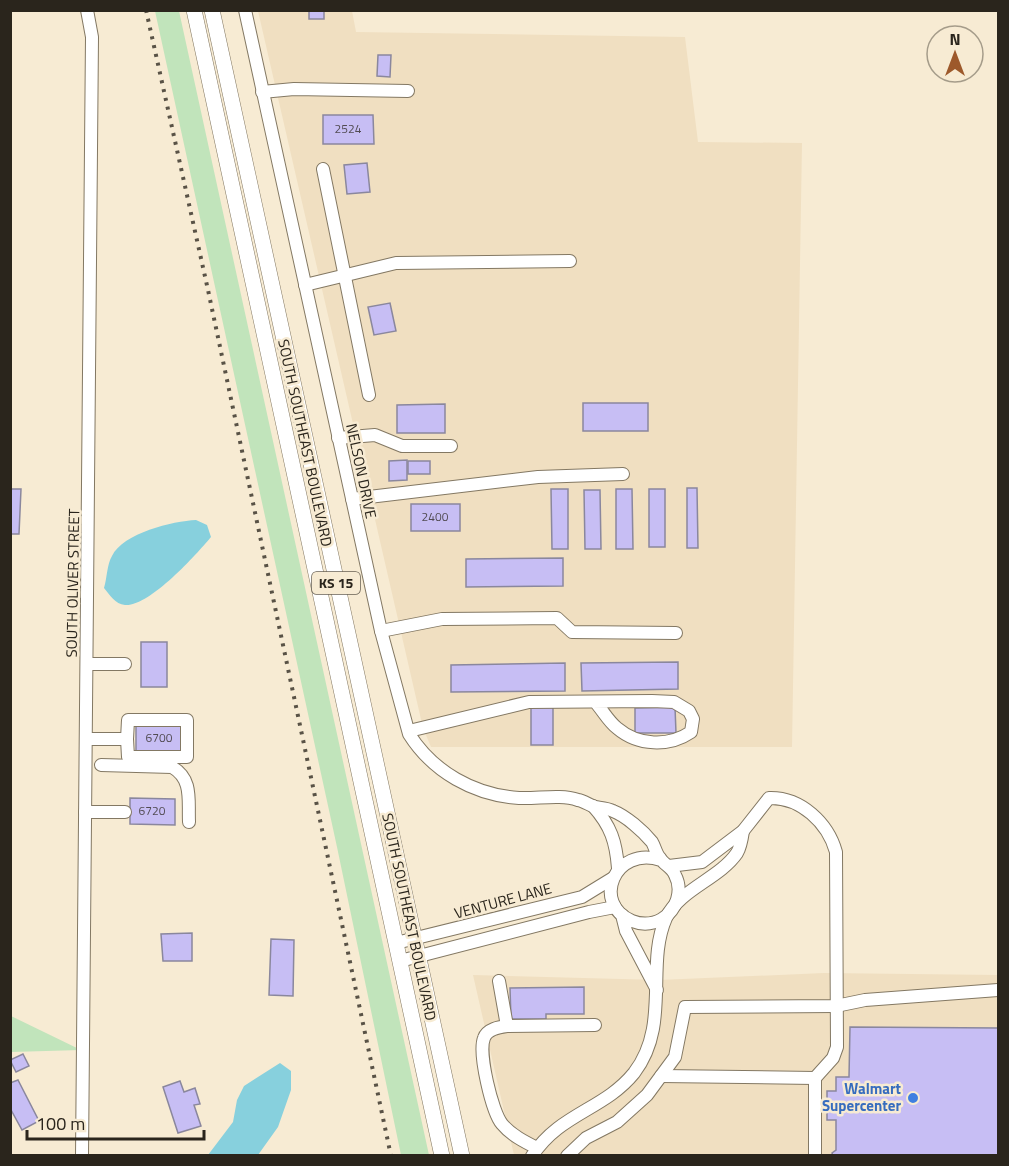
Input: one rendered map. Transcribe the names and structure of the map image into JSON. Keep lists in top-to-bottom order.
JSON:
{
  "streets": {
    "main road": ["SOUTH SOUTHEAST BOULEVARD", "KS 15"],
    "street": ["NELSON DRIVE", "SOUTH OLIVER STREET", "VENTURE LANE"]
  },
  "crossings": [
    ["SOUTH SOUTHEAST BOULEVARD", "VENTURE LANE"],
    ["NELSON DRIVE", "VENTURE LANE"]
  ],
  "places": ["Walmart Supercenter"],
  "house_numbers": [
    "2524",
    "2400",
    "6700",
    "6720"
  ],
  "scale_bar": "100 m",
  "north": "top"
}
